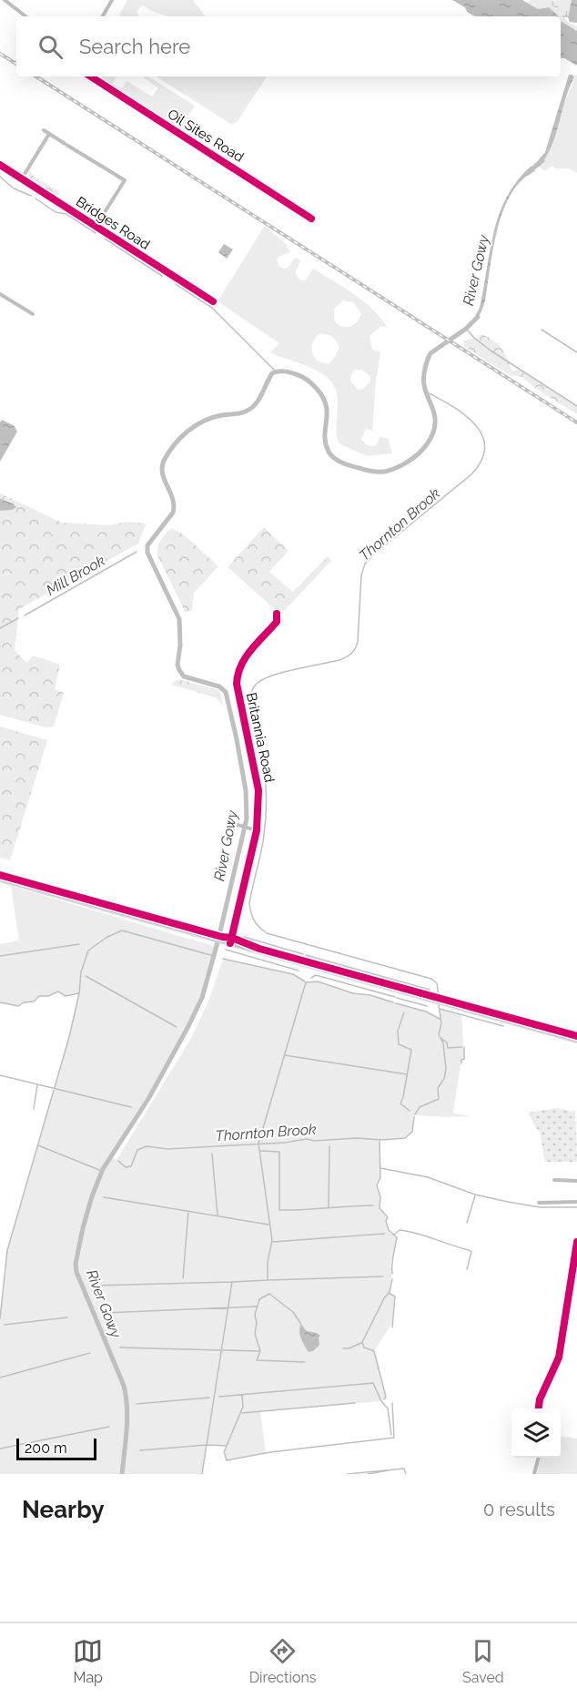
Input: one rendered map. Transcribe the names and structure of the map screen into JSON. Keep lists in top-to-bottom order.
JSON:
{
  "streets": {
    "street": ["Oil Sites Road", "Bridges Road", "Britannia Road"]
  },
  "water": ["River Gowy", "Thornton Brook", "Mill Brook"],
  "scale_bar": "200 m",
  "page": {
    "search": "Search here",
    "scale": "200 m",
    "heading": ["Nearby", "0 results"],
    "nav": ["Map", "Directions", "Saved"]
  }
}
